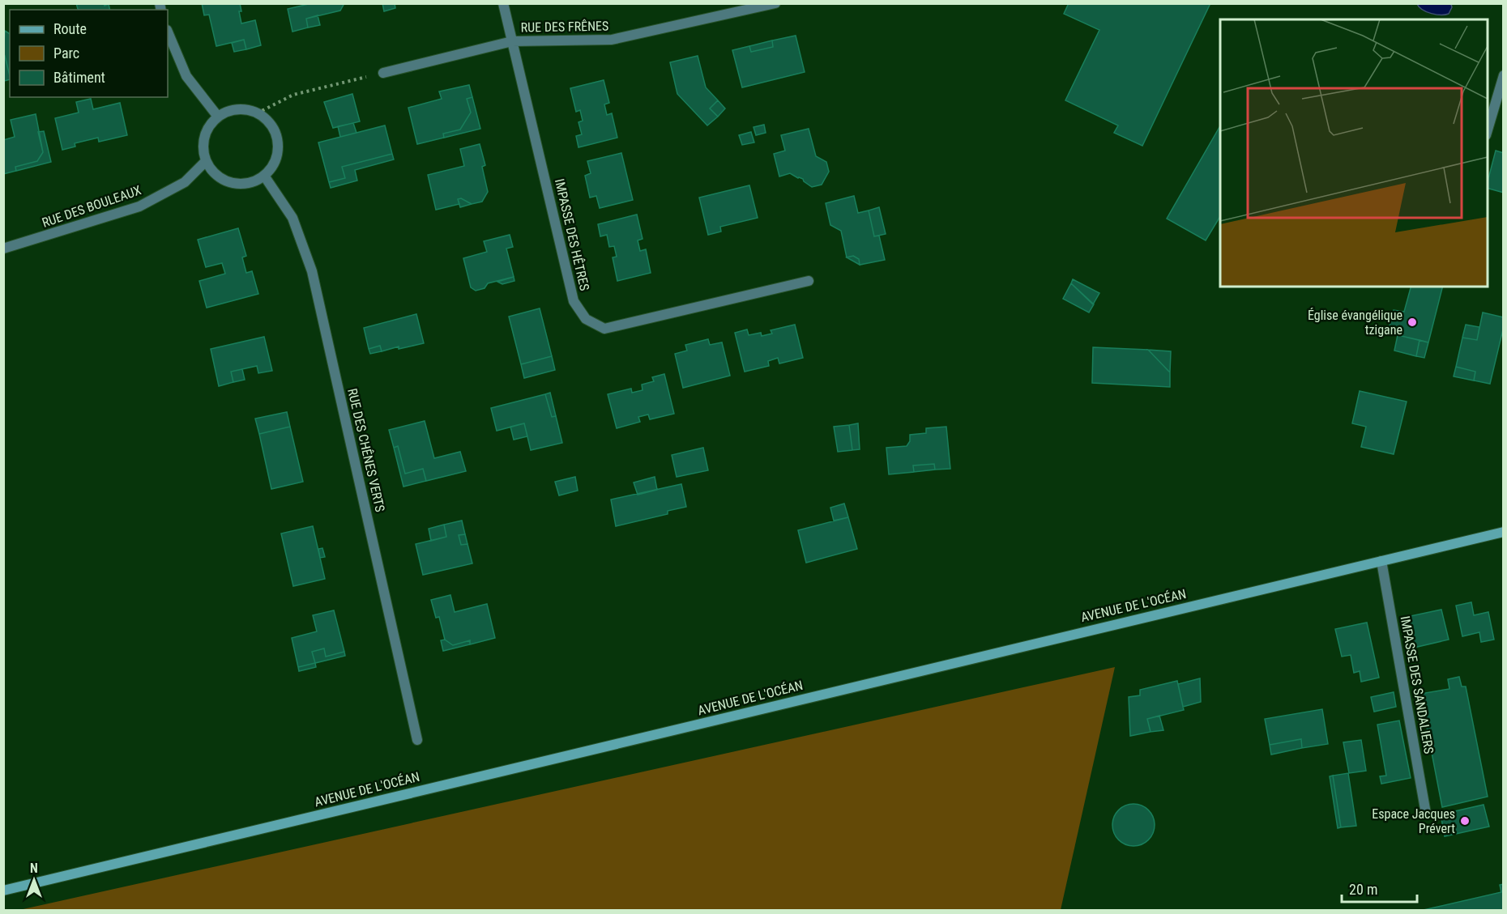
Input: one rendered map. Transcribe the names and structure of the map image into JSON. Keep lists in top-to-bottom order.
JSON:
{
  "streets": {
    "main road": ["AVENUE DE L'OCÉAN"],
    "street": [
      "RUE DES FRÊNES",
      "RUE DES BOULEAUX",
      "IMPASSE DES HÊTRES",
      "RUE DES CHÊNES VERTS",
      "IMPASSE DES SANDALIERS"
    ]
  },
  "crossings": [
    ["RUE DES FRÊNES", "IMPASSE DES HÊTRES"],
    ["RUE DES BOULEAUX", "RUE DES CHÊNES VERTS"],
    ["AVENUE DE L'OCÉAN", "IMPASSE DES SANDALIERS"]
  ],
  "places": ["Église évangélique tzigane", "Espace Jacques Prévert"],
  "legend": ["Route", "Parc", "Bâtiment"],
  "scale_bar": "20 m",
  "north": "top"
}
